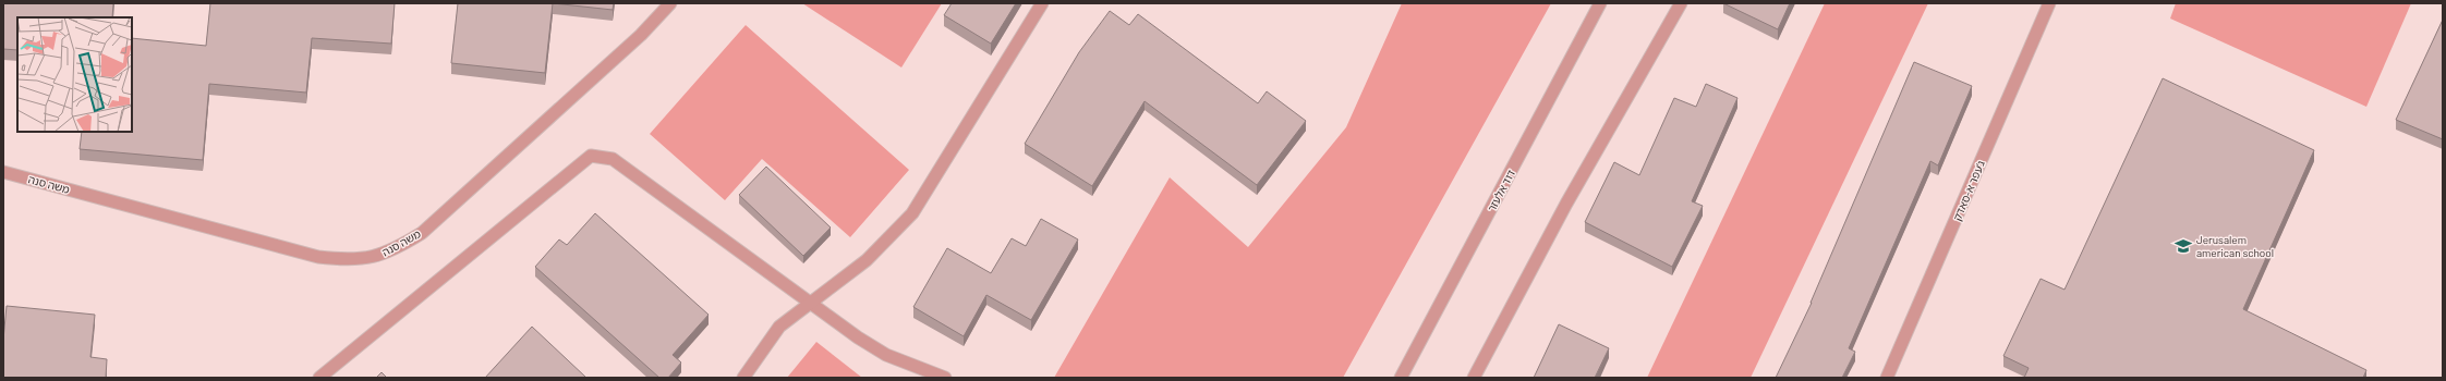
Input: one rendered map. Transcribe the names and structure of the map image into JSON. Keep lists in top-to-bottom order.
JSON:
{
  "streets": {
    "street": ["משה סנה", "דוד אלעזר", "ג'עפר א-סאדק"]
  },
  "places": {
    "school or university": ["Jerusalem american school"]
  }
}
